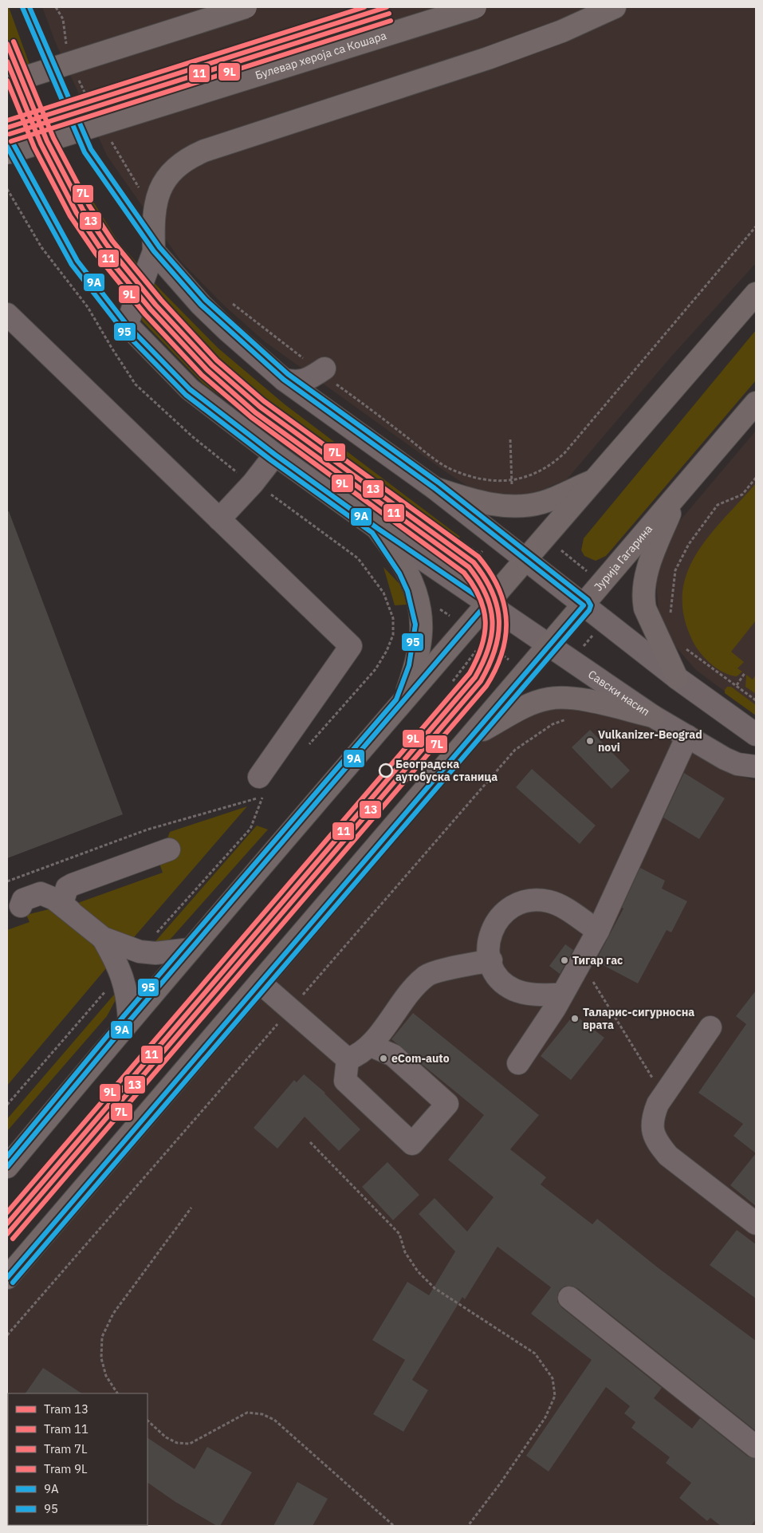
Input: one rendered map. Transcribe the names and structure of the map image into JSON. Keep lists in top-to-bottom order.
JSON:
{
  "streets": {
    "main road": ["Булевар хероја са Кошара", "Јурија Гагарина"],
    "street": ["Савски насип"]
  },
  "crossings": [
    ["Јурија Гагарина", "Савски насип"]
  ],
  "places": [
    "Vulkanizer-Beograd novi",
    "Београдска аутобуска станица",
    "Тигар гас",
    "Таларис-сигурносна врата",
    "eCom-auto"
  ],
  "lines": [
    "tram line 13",
    "tram line 7L",
    "transit line 9A",
    "transit line 95",
    "tram line 11",
    "tram line 9L"
  ],
  "legend": [
    "Tram 13",
    "Tram 11",
    "Tram 7L",
    "Tram 9L",
    "9A",
    "95"
  ]
}
